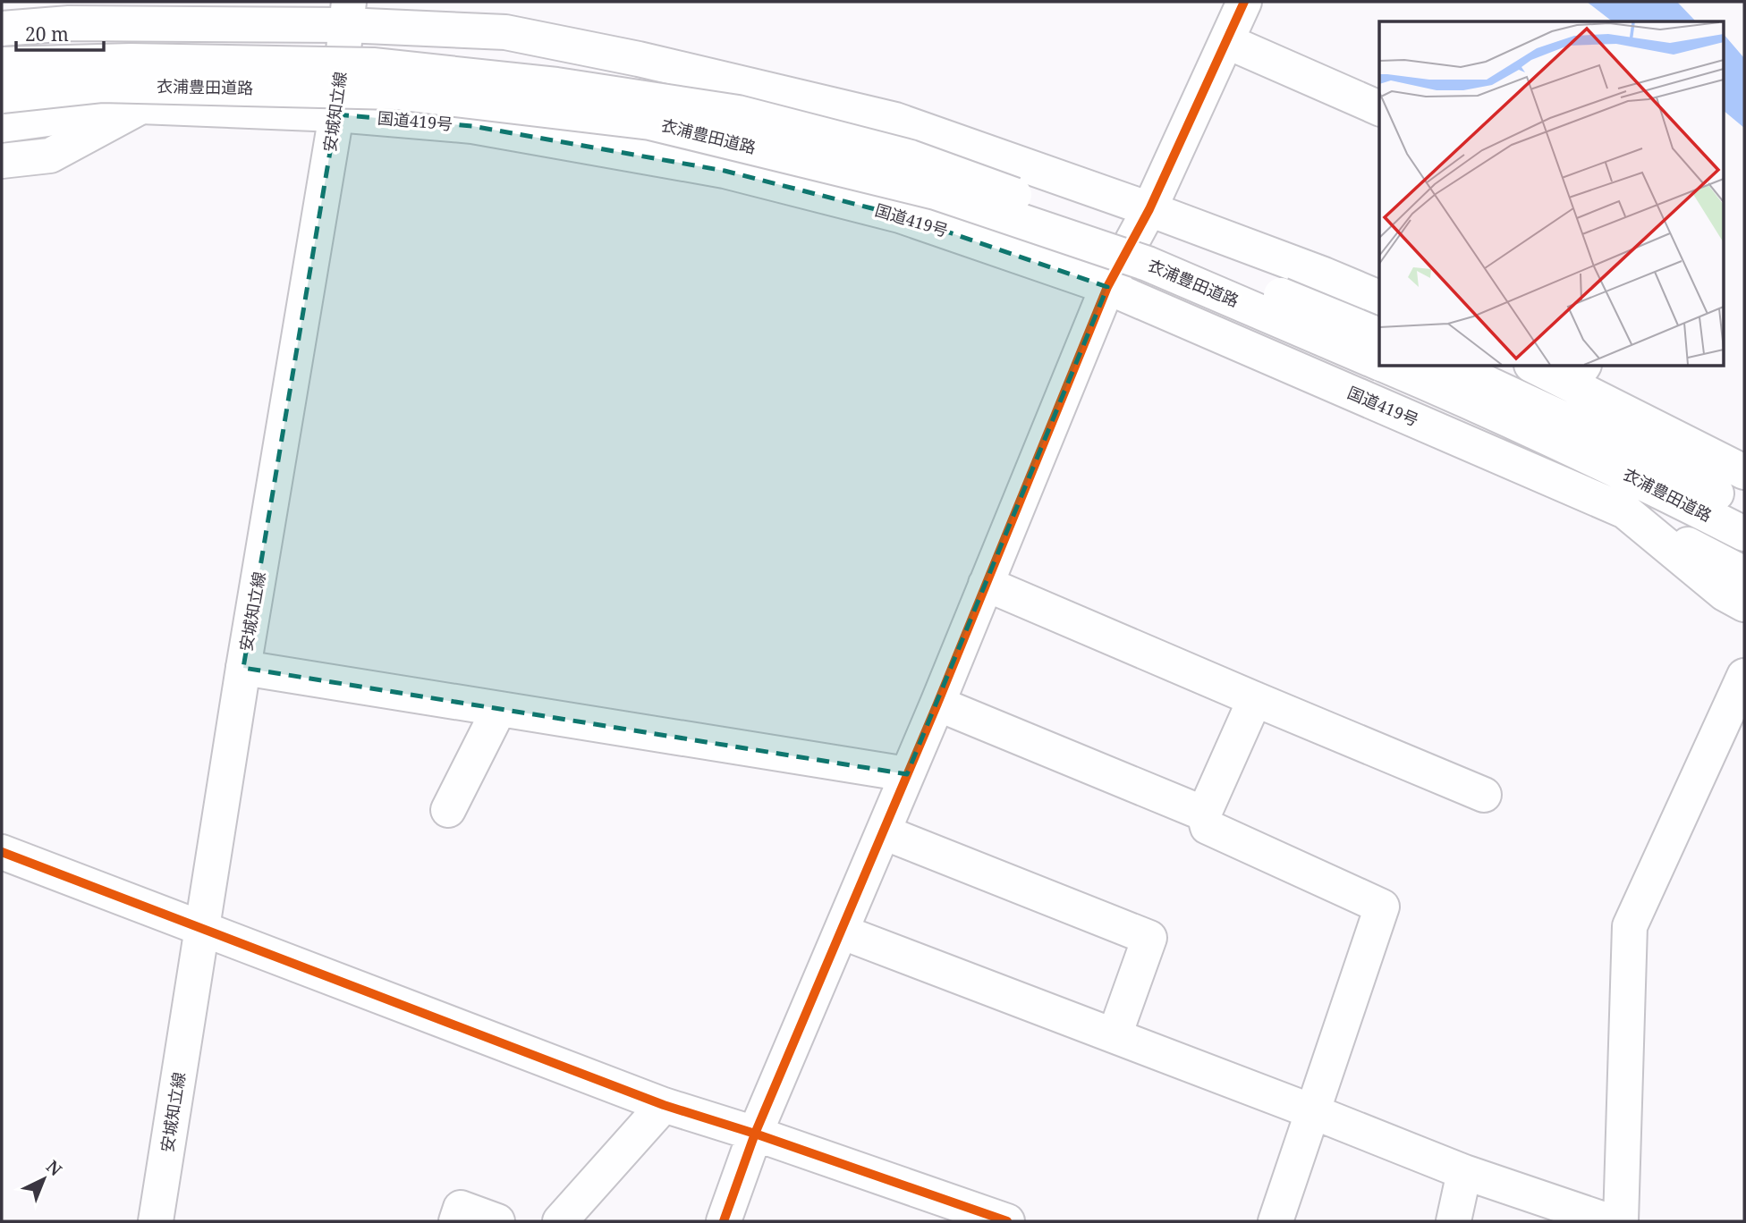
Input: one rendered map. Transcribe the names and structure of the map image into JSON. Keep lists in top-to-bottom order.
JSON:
{
  "streets": {
    "main road": ["衣浦豊田道路", "安城知立線", "国道419号"]
  },
  "crossings": [
    ["安城知立線", "国道419号"]
  ],
  "scale_bar": "20 m",
  "north": "top right"
}
